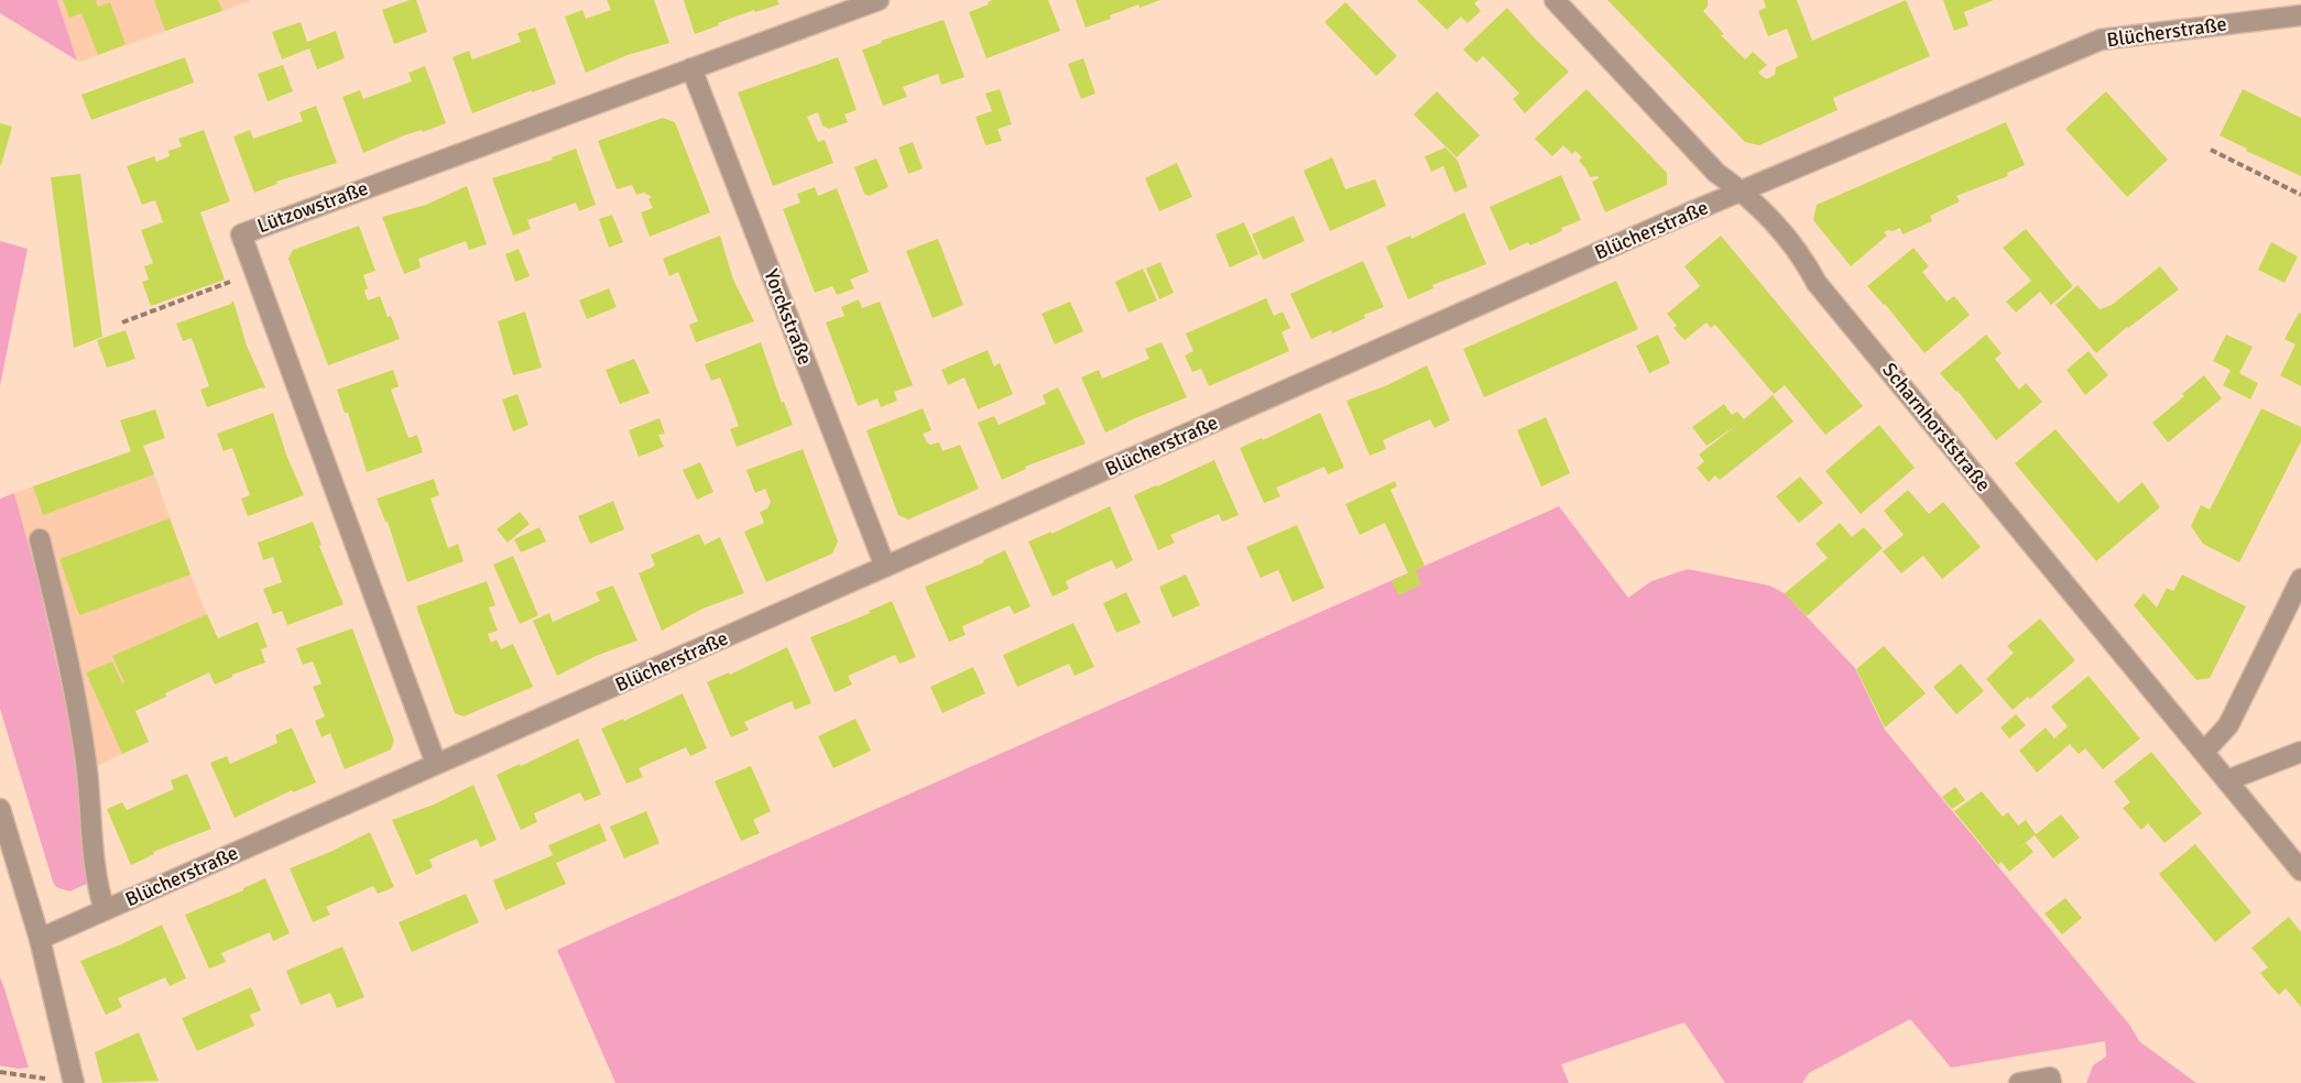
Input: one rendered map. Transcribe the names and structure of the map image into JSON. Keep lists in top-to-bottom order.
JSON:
{
  "streets": {
    "street": [
      "Blücherstraße",
      "Lützowstraße",
      "Yorckstraße",
      "Scharnhorststraße"
    ]
  },
  "crossings": [
    ["Blücherstraße", "Lützowstraße"],
    ["Blücherstraße", "Yorckstraße"],
    ["Blücherstraße", "Scharnhorststraße"],
    ["Lützowstraße", "Yorckstraße"]
  ]
}
